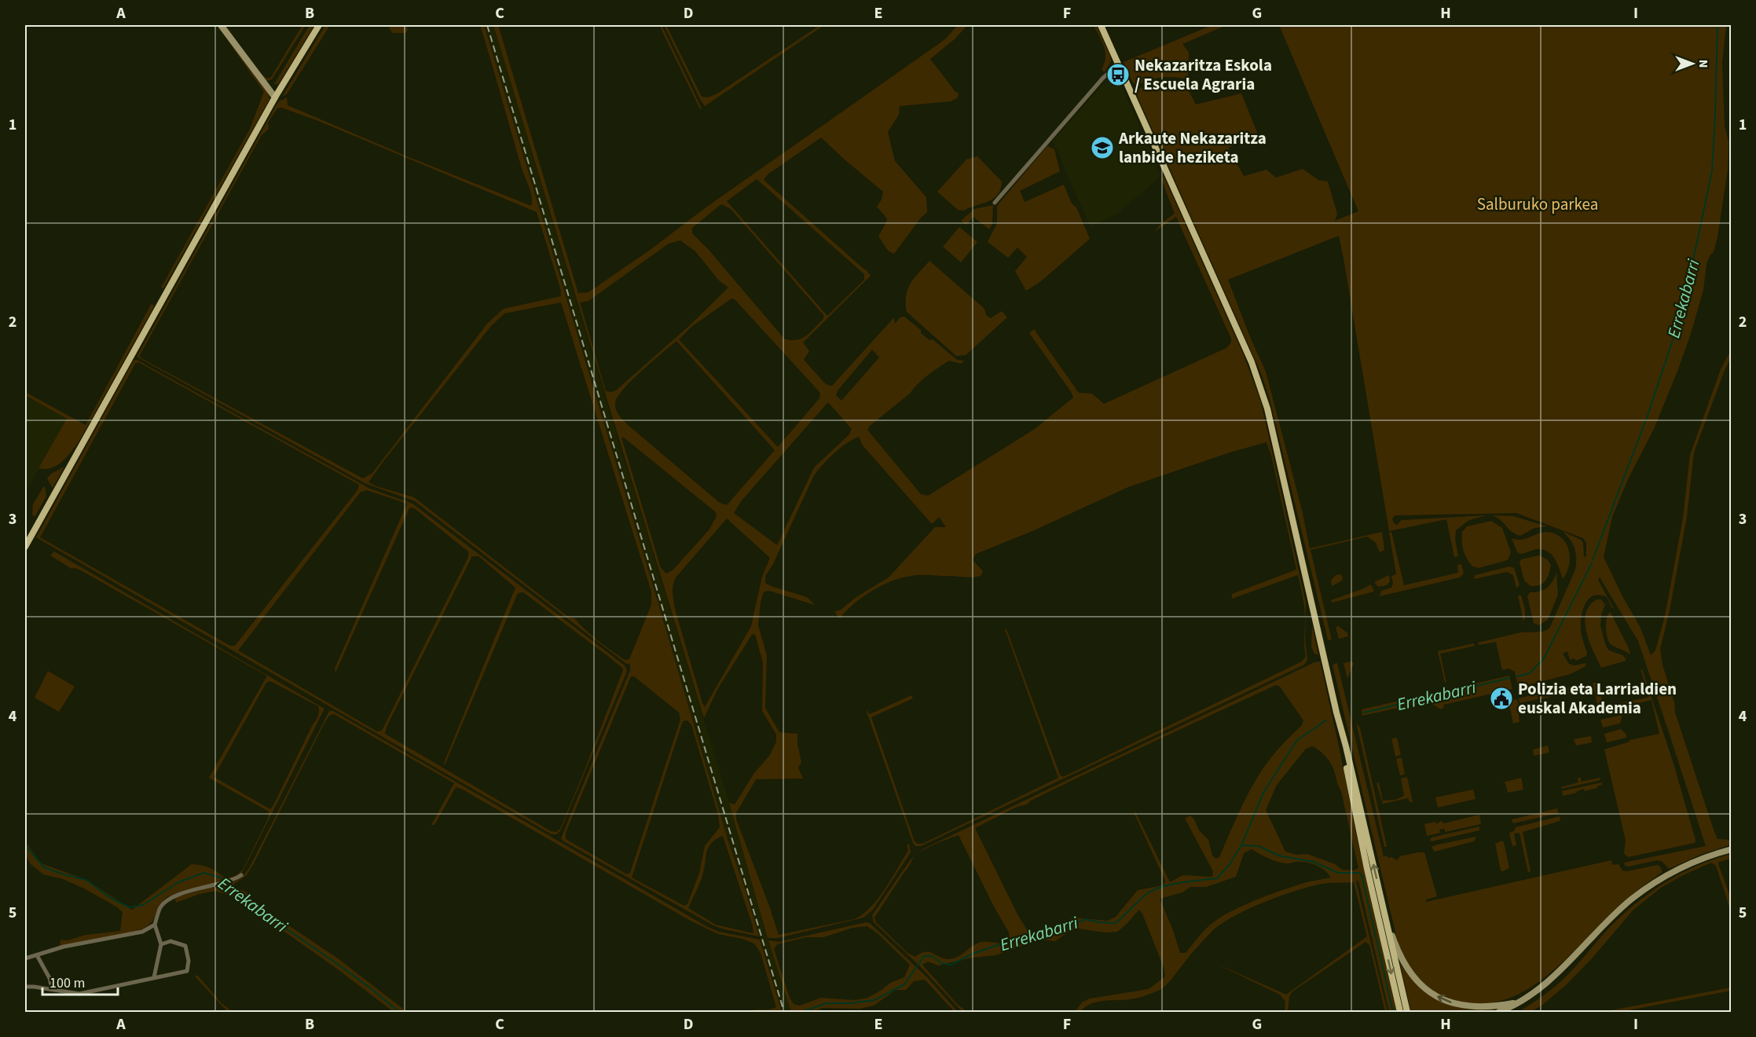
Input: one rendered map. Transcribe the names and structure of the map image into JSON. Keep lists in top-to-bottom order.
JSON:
{
  "water": ["Errekabarri"],
  "parks": ["Salburuko parkea"],
  "places": {
    "bus stop": ["Nekazaritza Eskola / Escuela Agraria"],
    "school or university": ["Arkaute Nekazaritza lanbide heziketa"],
    "public building": ["Polizia eta Larrialdien euskal Akademia"]
  },
  "scale_bar": "100 m",
  "north": "right",
  "grid": {
    "columns": [
      "A",
      "B",
      "C",
      "D",
      "E",
      "F",
      "G",
      "H",
      "I"
    ],
    "rows": [
      "1",
      "2",
      "3",
      "4",
      "5"
    ]
  }
}
